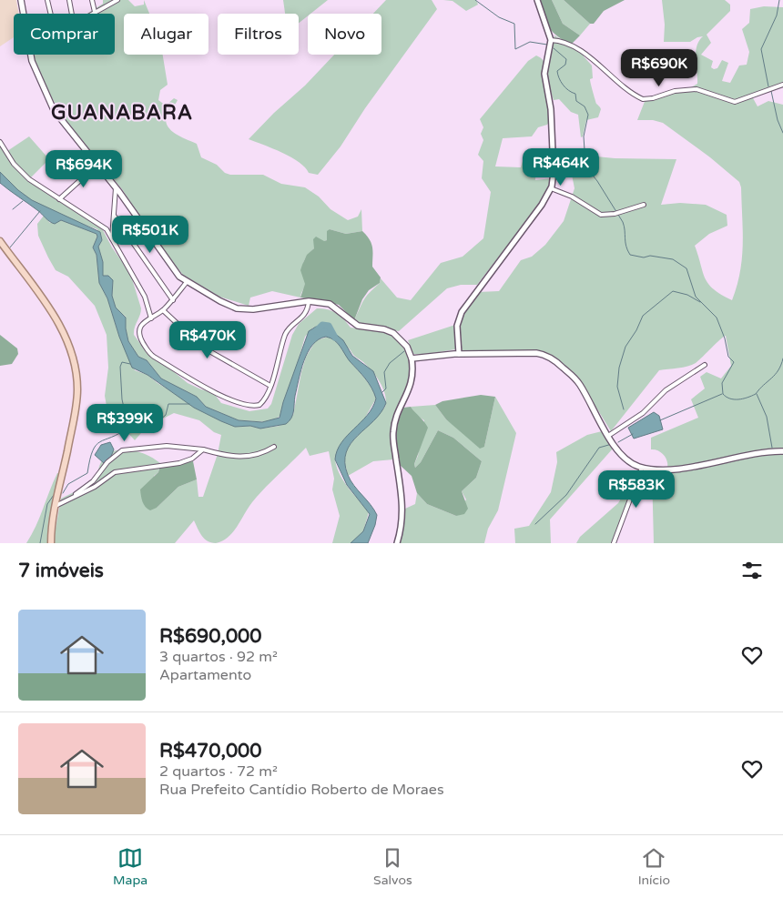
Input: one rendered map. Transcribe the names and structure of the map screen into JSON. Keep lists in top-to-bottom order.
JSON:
{
  "districts": ["GUANABARA"],
  "page": {
    "chip": [
      "Comprar",
      "Alugar",
      "Filtros",
      "Novo"
    ],
    "price": [
      "R$690K",
      "R$464K",
      "R$694K",
      "R$501K",
      "R$470K",
      "R$399K",
      "R$583K"
    ],
    "heading": "7 imóveis",
    "list": [
      {
        "name": "R$690,000",
        "note": "3 quartos · 92 m² · Apartamento"
      },
      {
        "name": "R$470,000",
        "note": "2 quartos · 72 m² · Rua Prefeito Cantídio Roberto de Moraes"
      }
    ],
    "tabs": ["Mapa", "Salvos", "Início"]
  }
}
